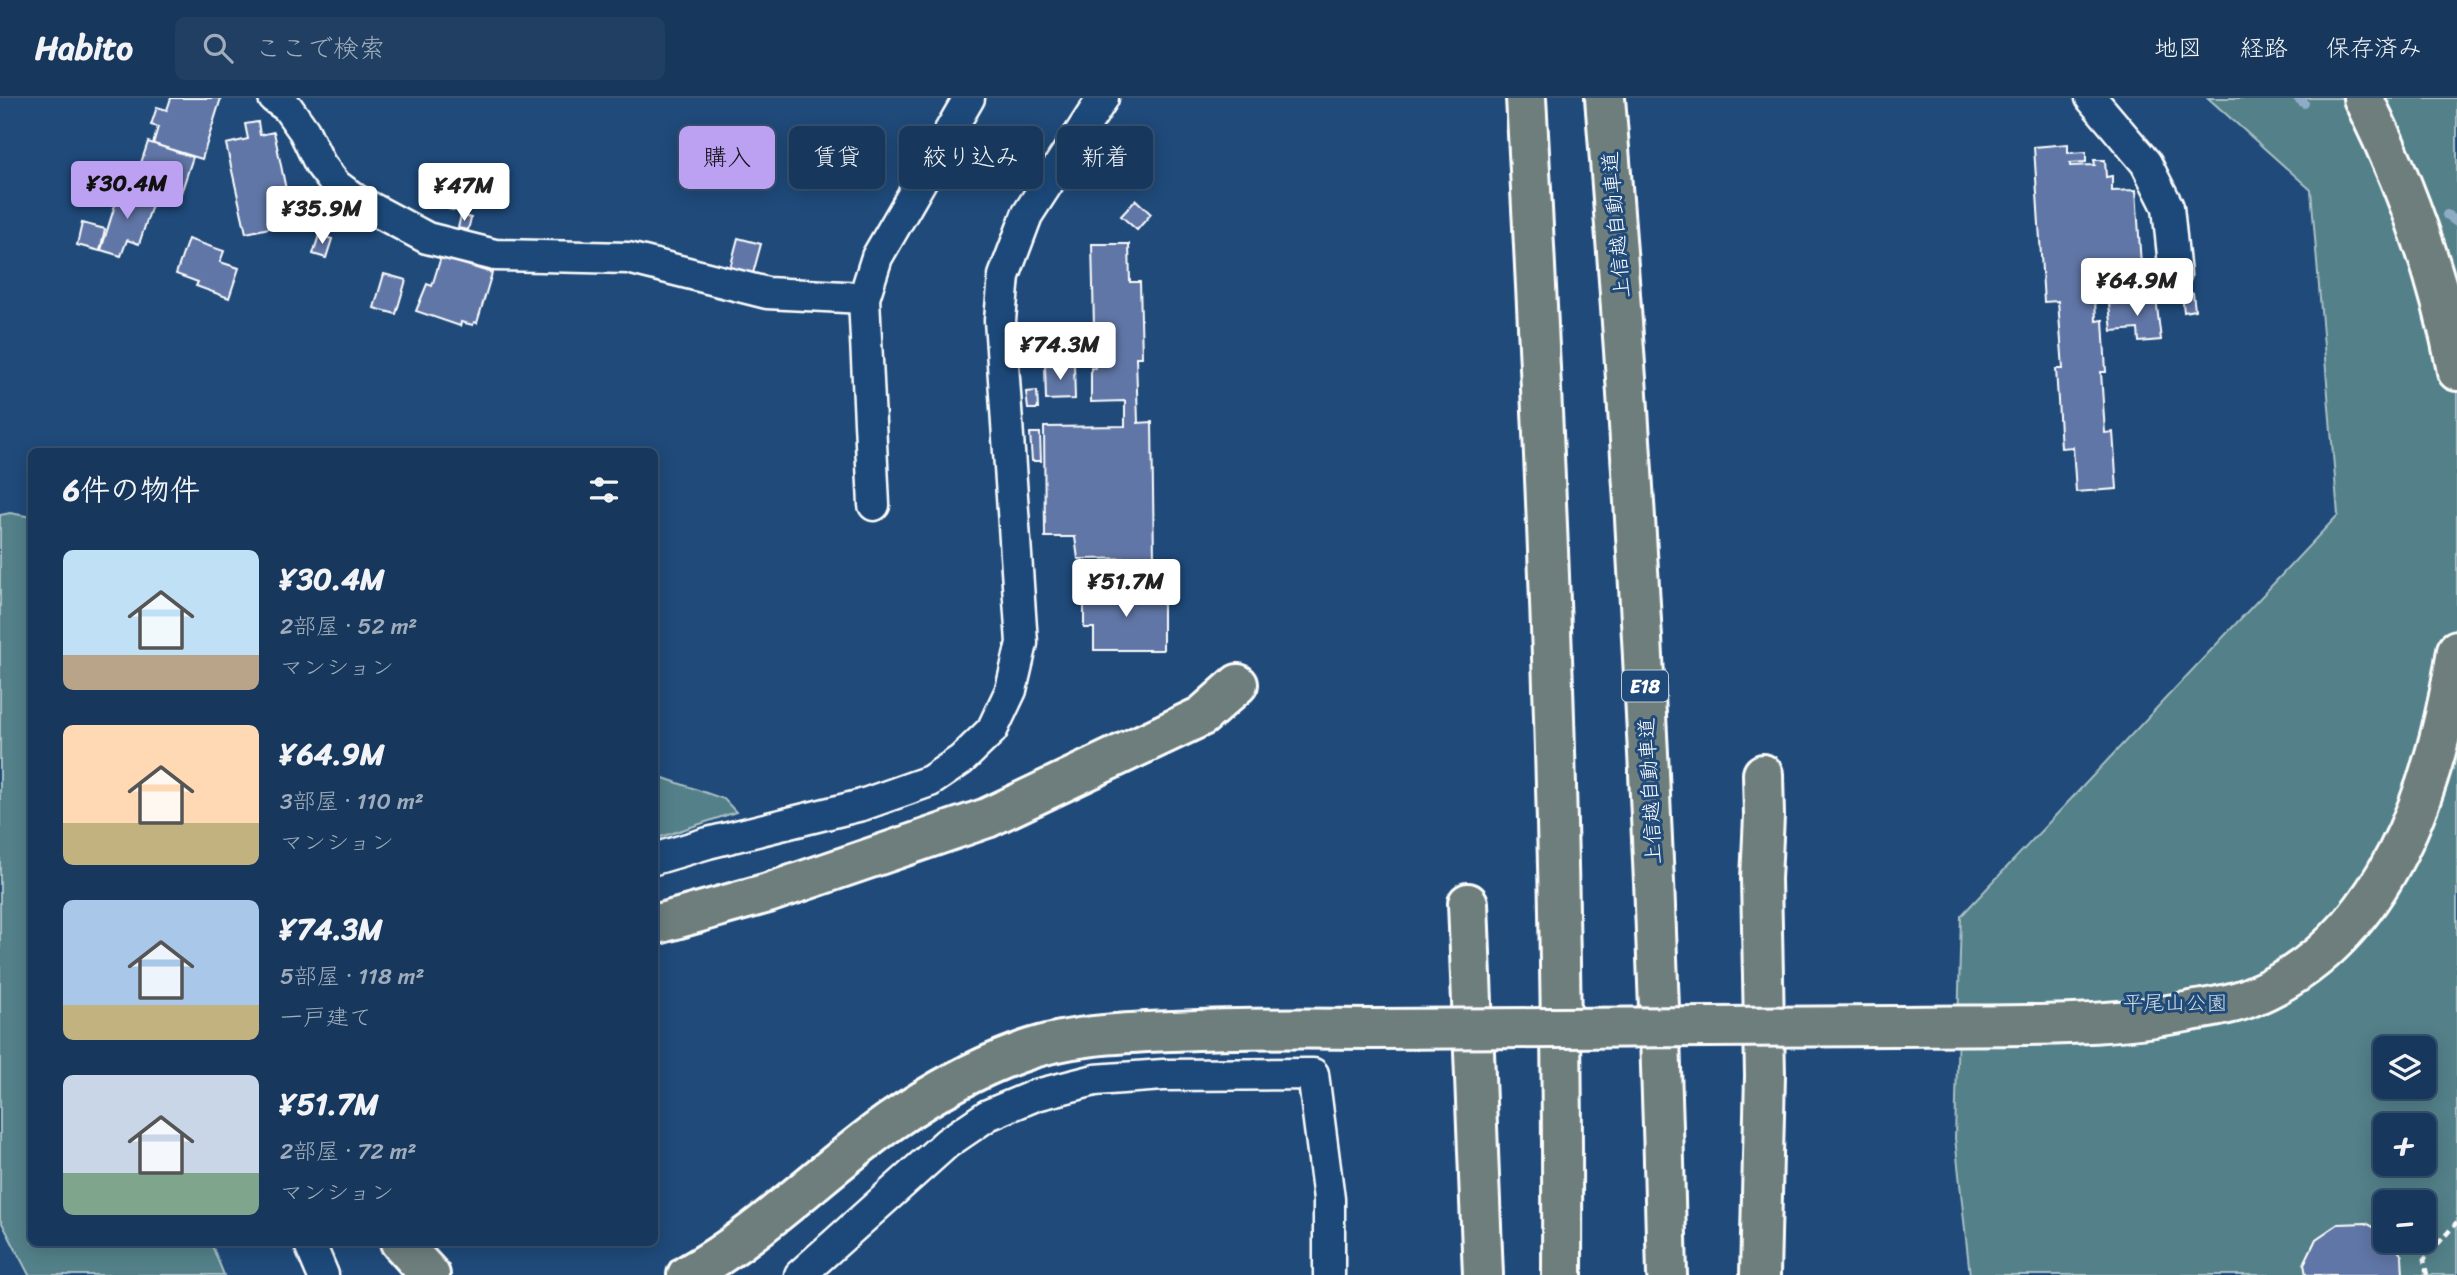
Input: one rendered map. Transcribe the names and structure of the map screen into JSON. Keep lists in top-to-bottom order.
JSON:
{
  "streets": {
    "highway": ["上信越自動車道", "E18"]
  },
  "parks": ["平尾山公園"],
  "page": {
    "header": "Habito",
    "search": "ここで検索",
    "nav": ["地図", "経路", "保存済み"],
    "chip": [
      "購入",
      "賃貸",
      "絞り込み",
      "新着"
    ],
    "price": [
      "¥30.4M",
      "¥47M",
      "¥35.9M",
      "¥64.9M",
      "¥74.3M",
      "¥51.7M"
    ],
    "heading": "6件の物件",
    "list": [
      {
        "name": "¥30.4M",
        "note": "2部屋 · 52 m² · マンション"
      },
      {
        "name": "¥64.9M",
        "note": "3部屋 · 110 m² · マンション"
      },
      {
        "name": "¥74.3M",
        "note": "5部屋 · 118 m² · 一戸建て"
      },
      {
        "name": "¥51.7M",
        "note": "2部屋 · 72 m² · マンション"
      }
    ],
    "map_buttons": ["+", "−"]
  }
}
